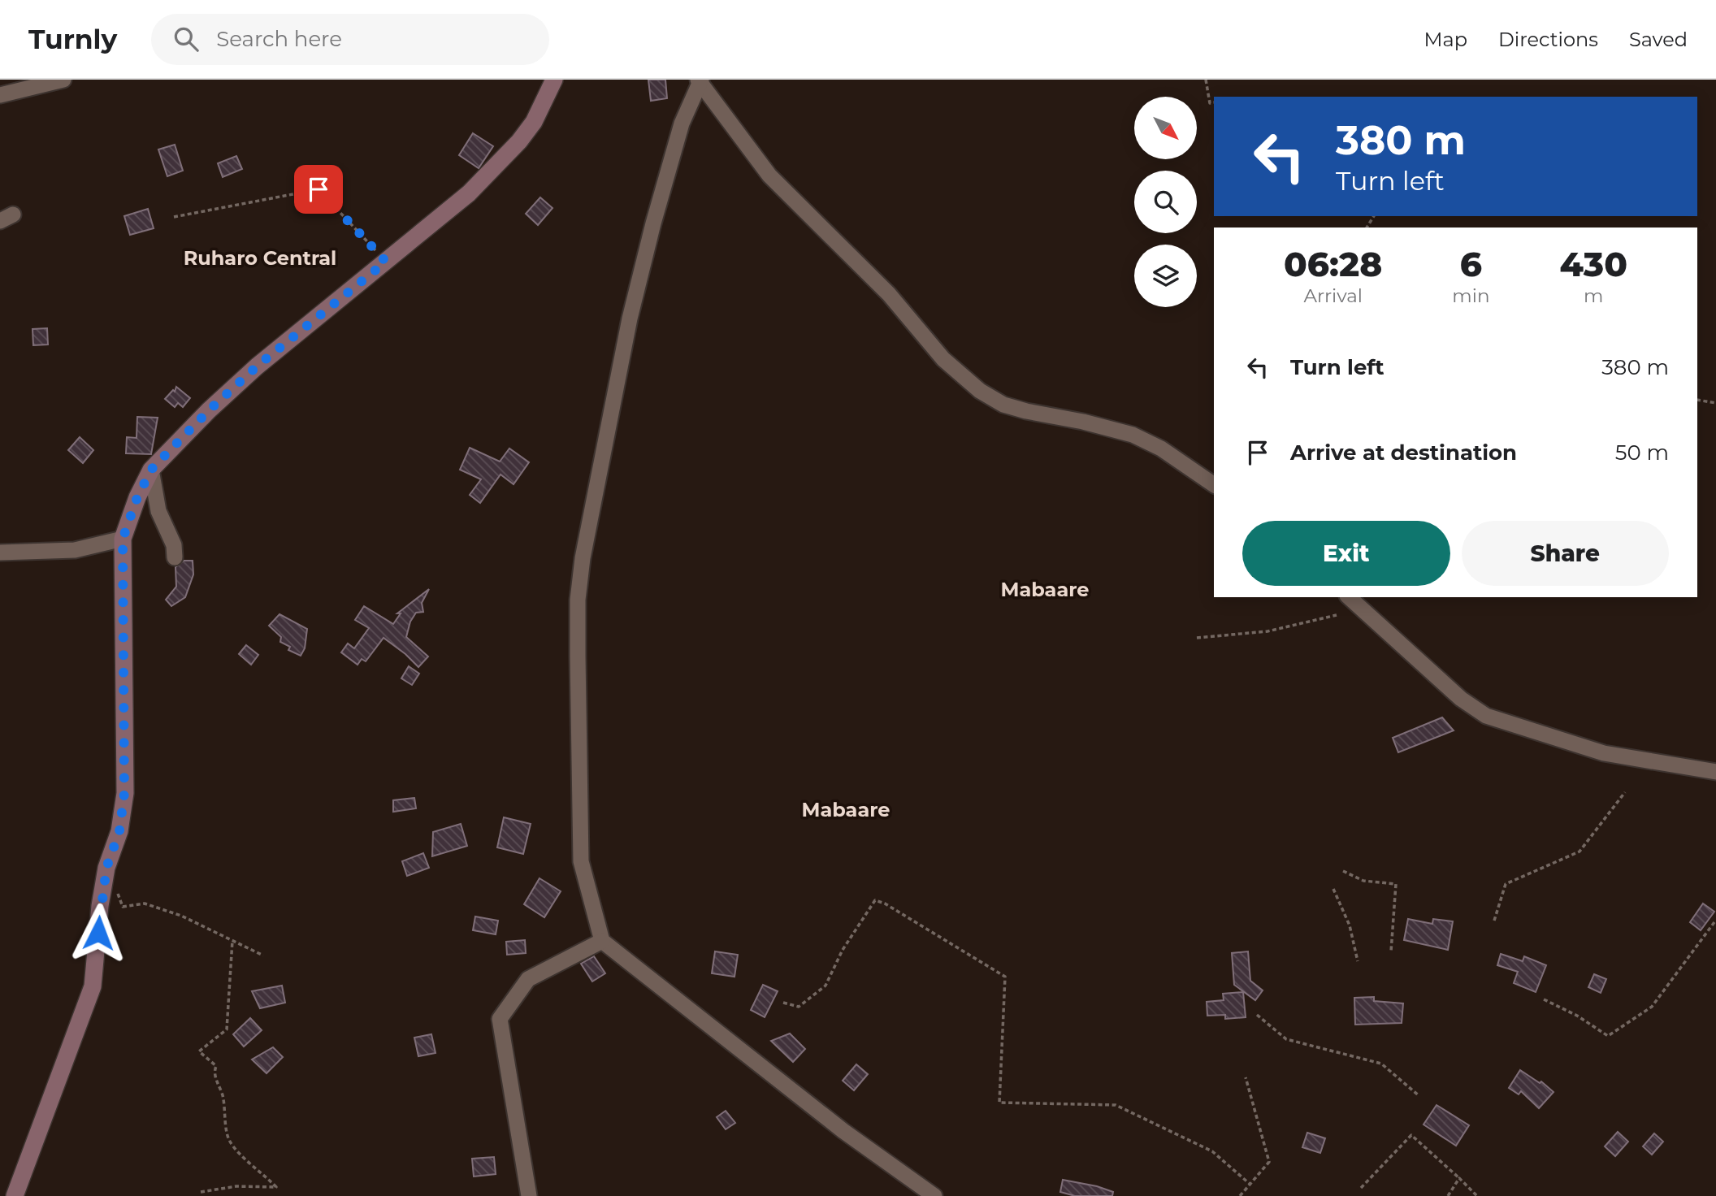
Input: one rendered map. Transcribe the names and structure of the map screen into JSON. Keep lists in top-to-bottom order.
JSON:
{
  "districts": ["Ruharo Central", "Mabaare", "Mabaare"],
  "north": "bottom right",
  "page": {
    "header": "Turnly",
    "search": "Search here",
    "nav": ["Map", "Directions", "Saved"],
    "turn": ["380 m", "Turn left"],
    "eta": [
      "06:28",
      "Arrival",
      "6",
      "min",
      "430",
      "m"
    ],
    "list": [
      {
        "name": "Turn left",
        "value": "380 m"
      },
      {
        "name": "Arrive at destination",
        "value": "50 m"
      }
    ],
    "buttons": ["Exit", "Share"]
  }
}
